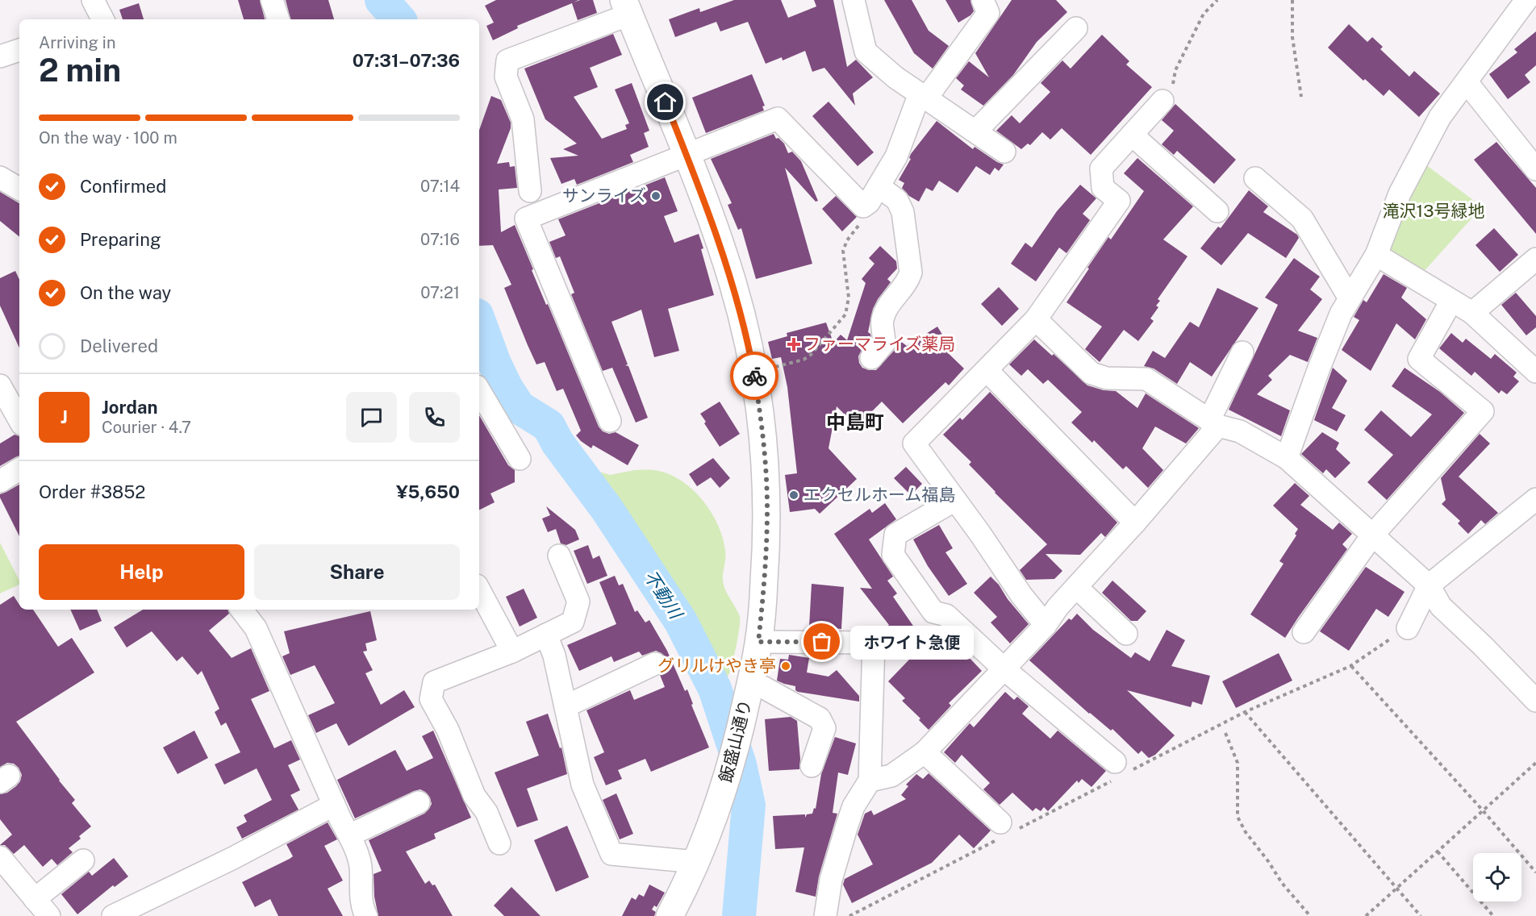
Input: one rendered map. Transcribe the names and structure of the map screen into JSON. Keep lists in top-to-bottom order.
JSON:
{
  "streets": {
    "street": ["飯盛山通り"]
  },
  "districts": ["中島町"],
  "water": ["不動川"],
  "parks": ["滝沢13号緑地"],
  "places": {
    "other": [
      "サンライズ",
      "エクセルホーム福島",
      "ホワイト急便",
      "グリルけやき亭"
    ],
    "health": ["ファーマライズ薬局"]
  },
  "page": {
    "heading": ["2 min", "Arriving in", "07:31–07:36"],
    "panel": [
      "Jordan",
      "Courier · 4.7",
      "Order #3852",
      "¥5,650"
    ],
    "bar": "On the way · 100 m",
    "list": [
      ["Confirmed", "07:14"],
      ["Preparing", "07:16"],
      ["On the way", "07:21"],
      "Delivered"
    ],
    "round": "J",
    "buttons": ["Help", "Share"],
    "bubble": "ホワイト急便"
  }
}
